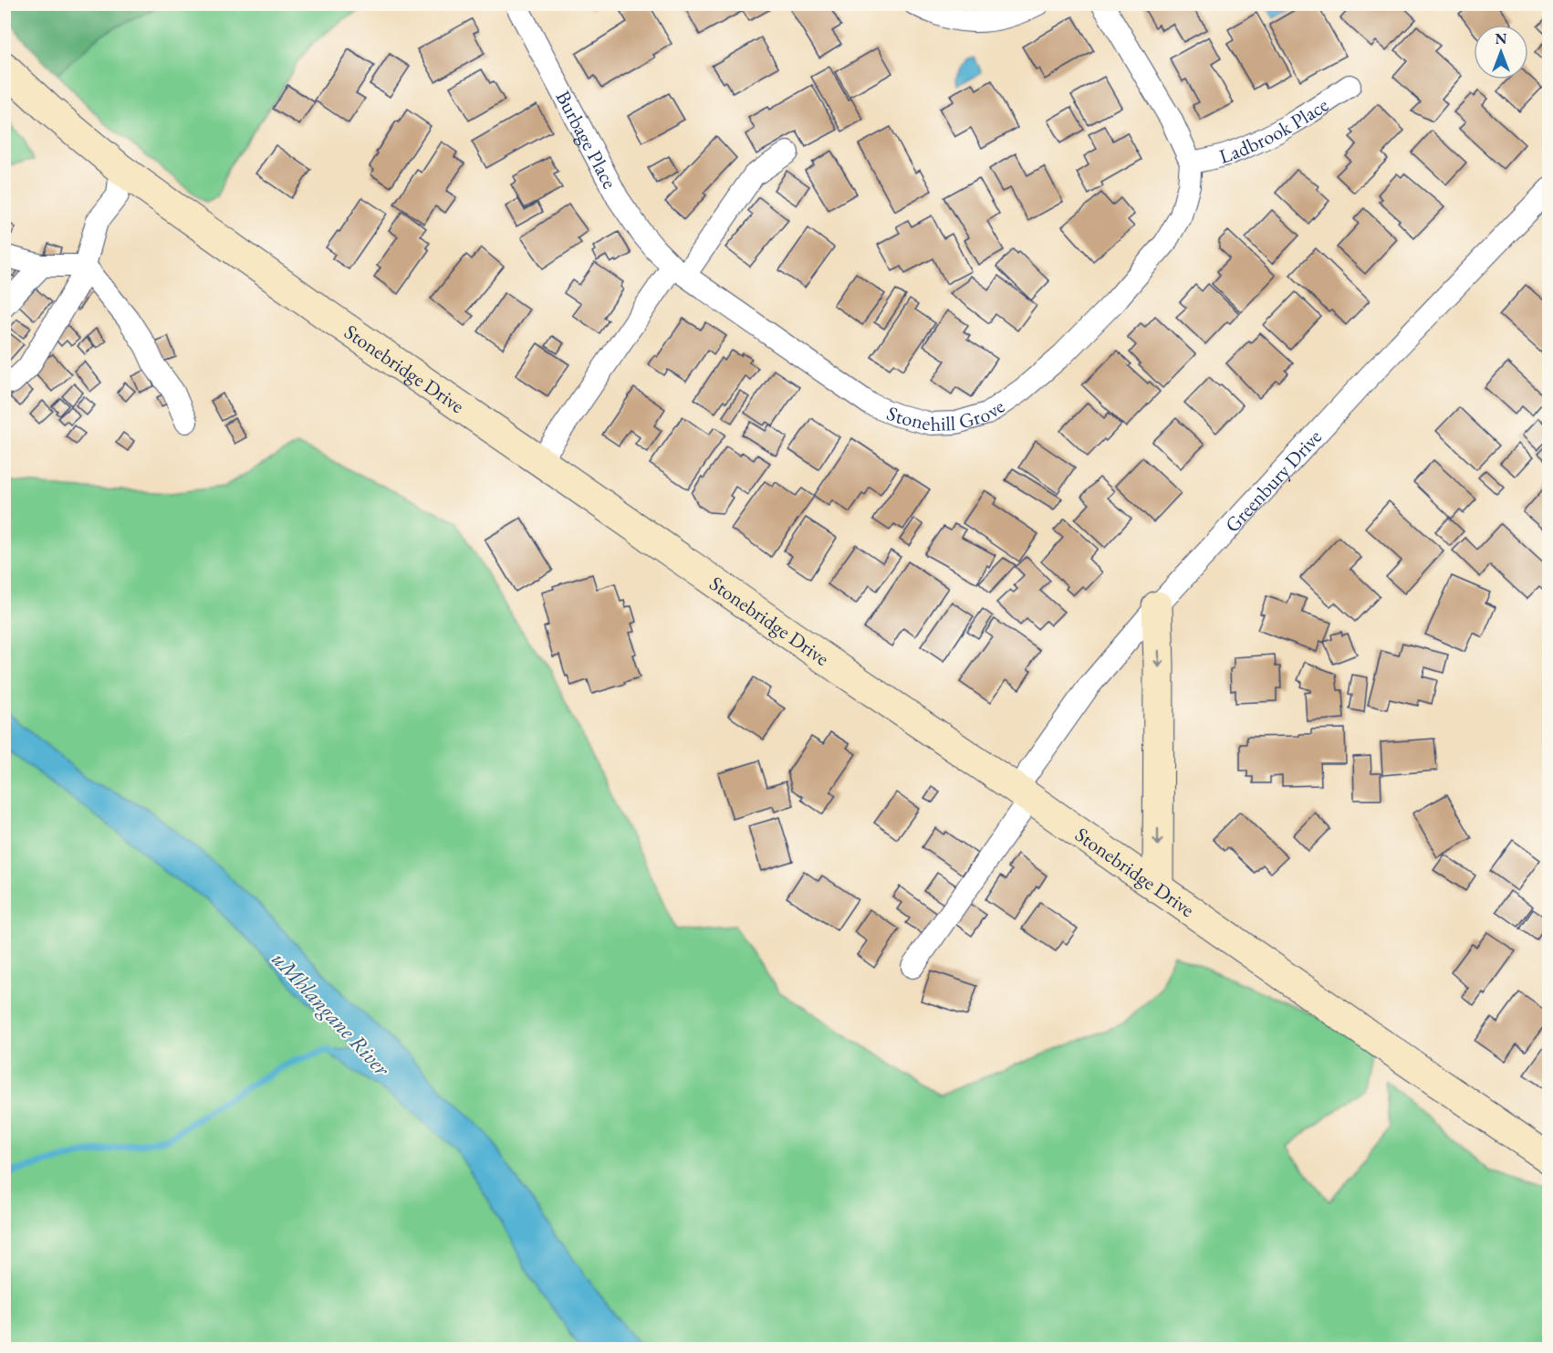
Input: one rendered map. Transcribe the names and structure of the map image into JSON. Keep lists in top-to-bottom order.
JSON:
{
  "streets": {
    "street": [
      "Ladbrook Place",
      "Burbage Place",
      "Stonebridge Drive",
      "Stonehill Grove",
      "Greenbury Drive"
    ]
  },
  "crossings": [
    ["Ladbrook Place", "Stonehill Grove"],
    ["Burbage Place", "Stonehill Grove"],
    ["Stonebridge Drive", "Greenbury Drive"]
  ],
  "water": ["uMhlangane River"],
  "north": "top"
}
